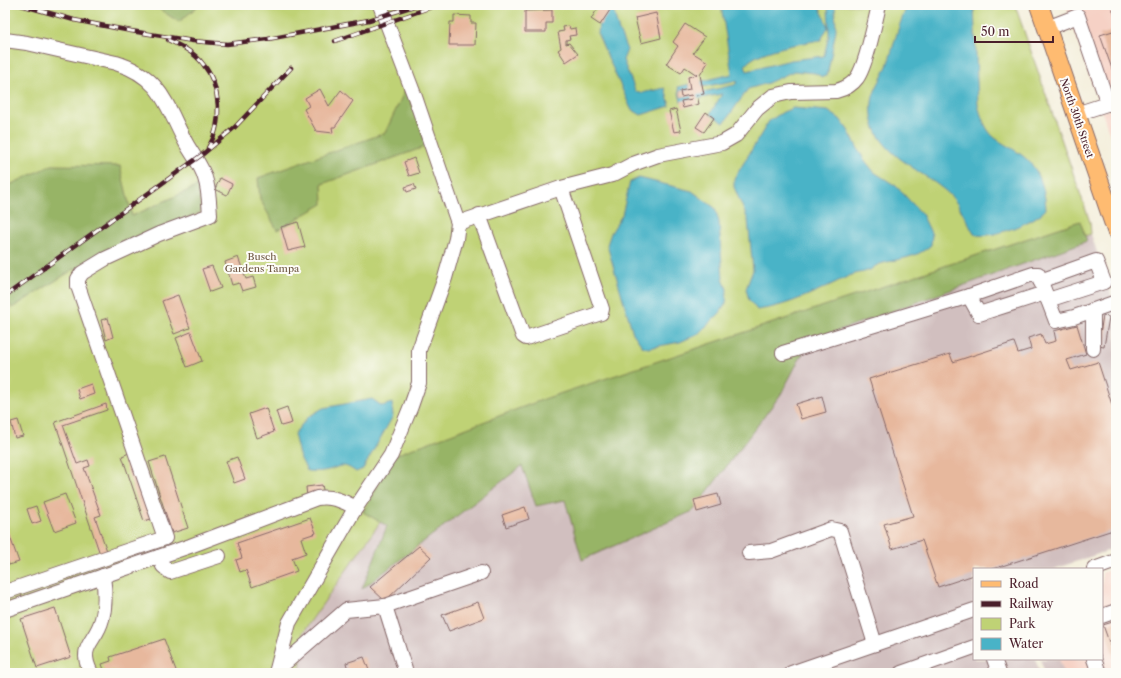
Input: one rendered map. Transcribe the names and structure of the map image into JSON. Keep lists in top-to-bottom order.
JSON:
{
  "streets": {
    "main road": ["North 30th Street"]
  },
  "parks": ["Busch Gardens Tampa"],
  "legend": [
    "Road",
    "Railway",
    "Park",
    "Water"
  ],
  "scale_bar": "50 m"
}
